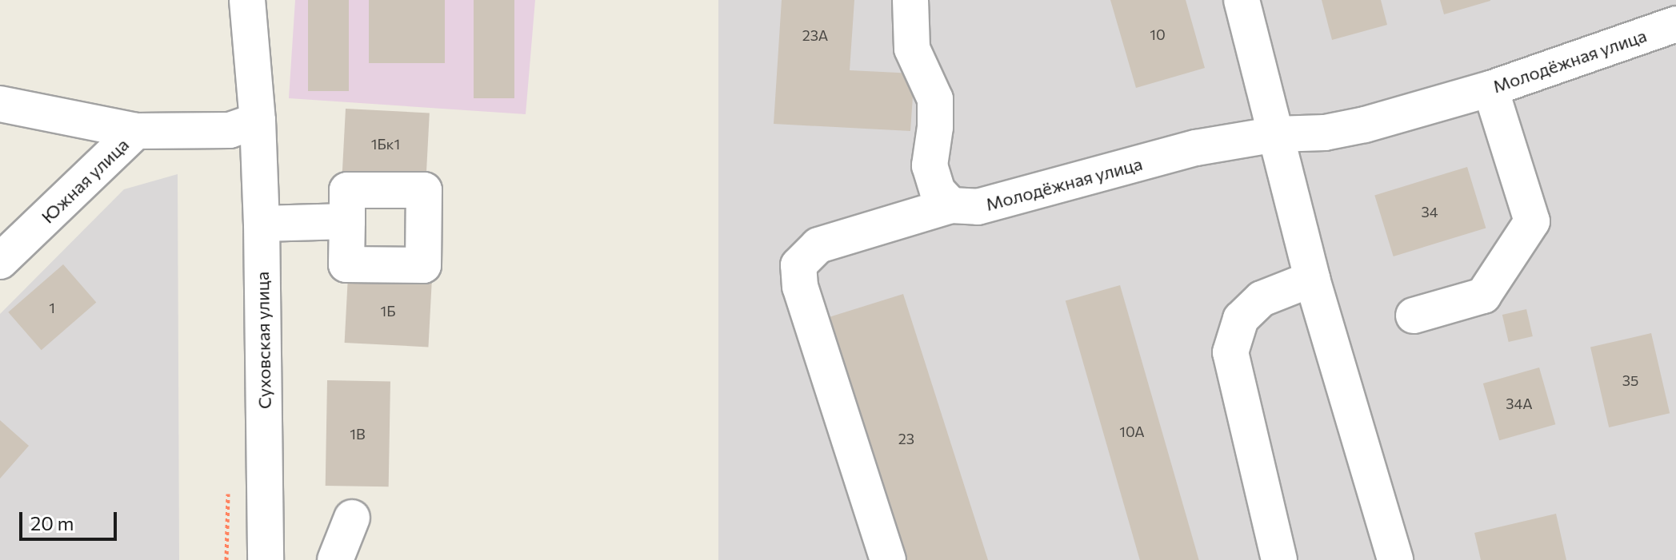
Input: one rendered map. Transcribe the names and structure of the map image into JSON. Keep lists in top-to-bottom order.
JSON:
{
  "streets": {
    "street": ["Молодёжная улица", "Южная улица", "Суховская улица"]
  },
  "crossings": [
    ["Южная улица", "Суховская улица"]
  ],
  "house_numbers": [
    "10",
    "23А",
    "1Бк1",
    "34",
    "1",
    "1Б",
    "35",
    "34А",
    "10А",
    "1В",
    "23"
  ],
  "scale_bar": "20 m"
}
